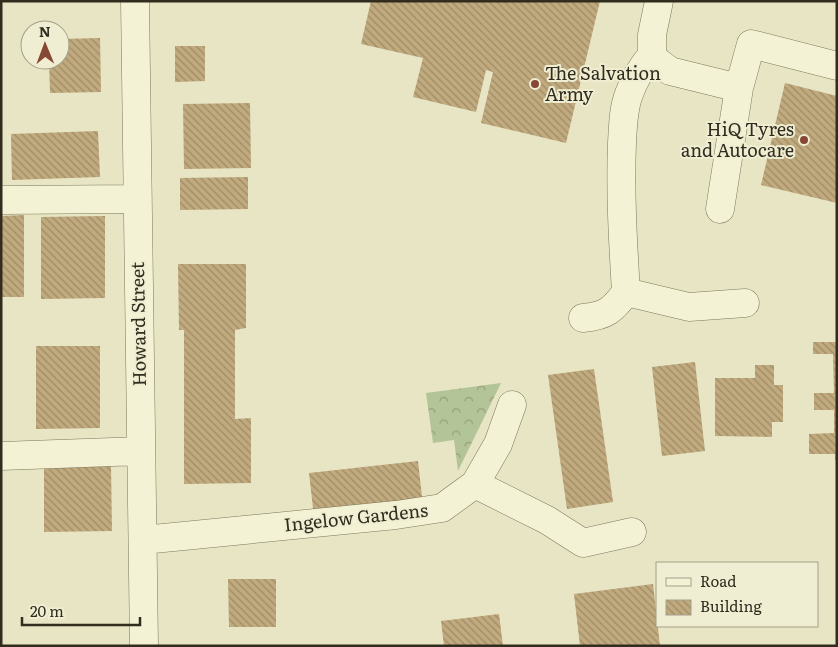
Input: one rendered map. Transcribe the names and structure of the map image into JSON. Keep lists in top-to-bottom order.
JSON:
{
  "streets": {
    "street": ["Howard Street", "Ingelow Gardens"]
  },
  "crossings": [
    ["Howard Street", "Ingelow Gardens"]
  ],
  "places": ["The Salvation Army", "HiQ Tyres and Autocare"],
  "legend": ["Road", "Building"],
  "scale_bar": "20 m",
  "north": "top"
}
